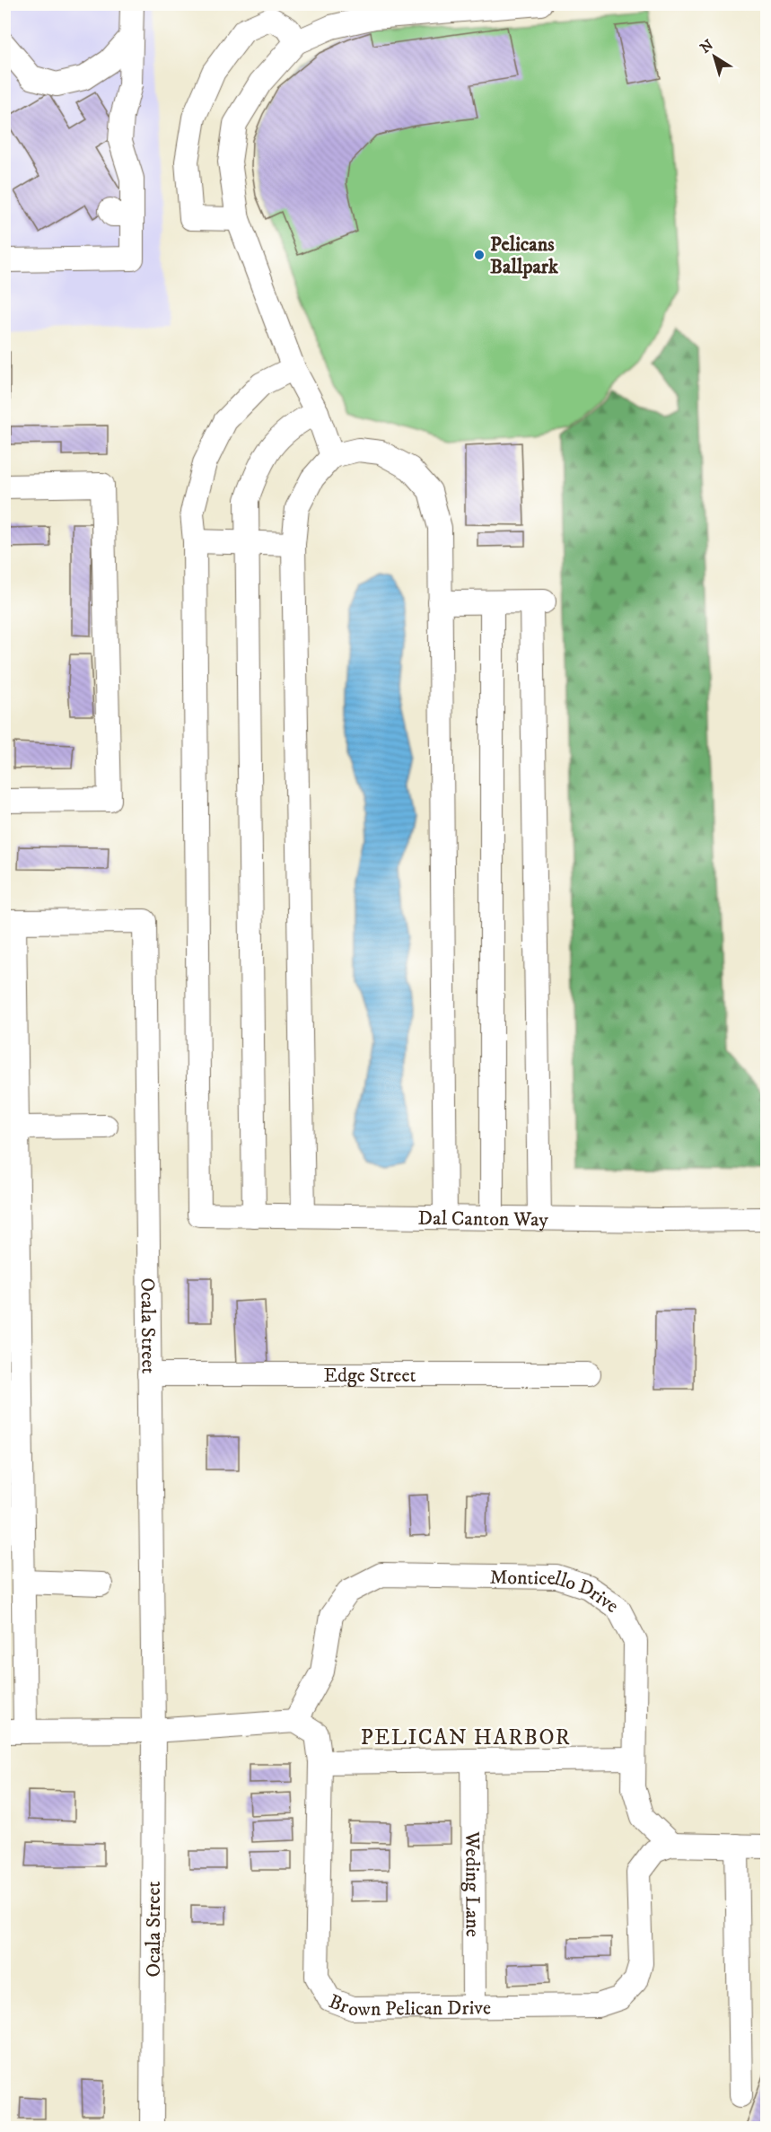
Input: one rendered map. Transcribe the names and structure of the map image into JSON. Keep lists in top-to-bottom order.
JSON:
{
  "streets": {
    "street": [
      "Dal Canton Way",
      "Ocala Street",
      "Edge Street",
      "Monticello Drive",
      "Weding Lane",
      "Brown Pelican Drive"
    ]
  },
  "crossings": [
    ["Ocala Street", "Edge Street"],
    ["Monticello Drive", "Brown Pelican Drive"],
    ["Weding Lane", "Brown Pelican Drive"]
  ],
  "districts": ["PELICAN HARBOR"],
  "places": ["Pelicans Ballpark"],
  "north": "top left"
}
